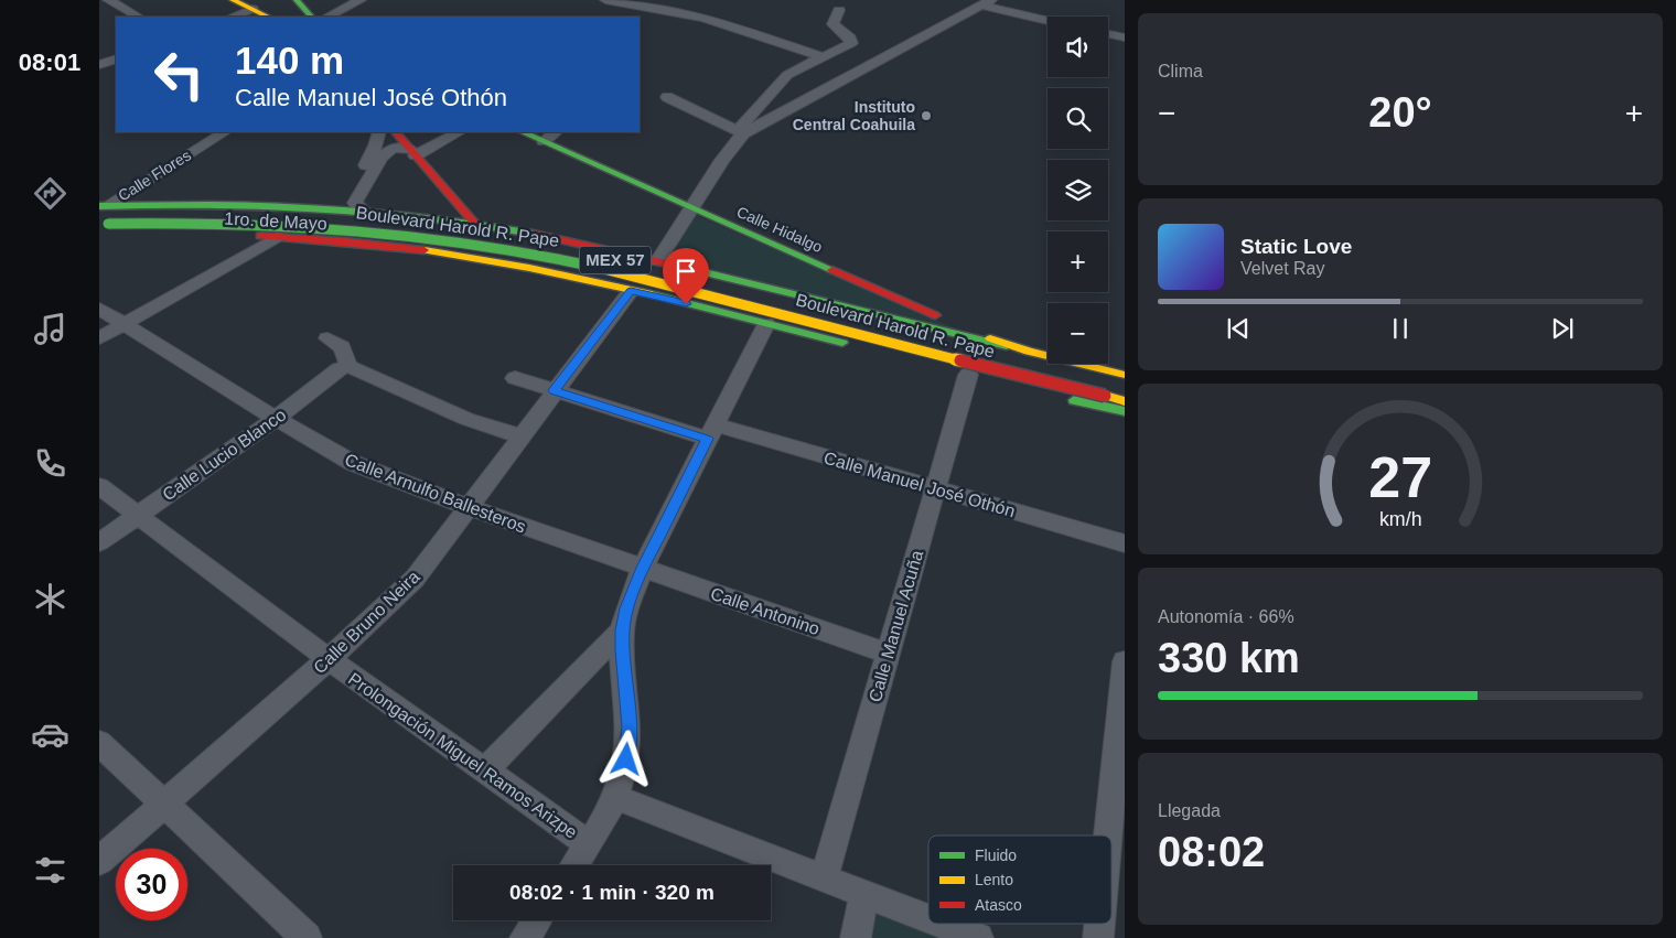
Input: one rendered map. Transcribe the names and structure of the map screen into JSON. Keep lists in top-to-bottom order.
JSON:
{
  "streets": {
    "main road": [
      "1ro. de Mayo",
      "Boulevard Harold R. Pape",
      "Calle Hidalgo",
      "MEX 57"
    ],
    "street": [
      "Calle Flores",
      "Calle Lucio Blanco",
      "Calle Manuel José Othón",
      "Calle Arnulfo Ballesteros",
      "Calle Antonino",
      "Calle Bruno Neira",
      "Calle Manuel Acuña",
      "Prolongación Miguel Ramos Arizpe"
    ]
  },
  "crossings": [
    ["Calle Flores", "Boulevard Harold R. Pape"],
    ["1ro. de Mayo", "Calle Bruno Neira"],
    ["1ro. de Mayo", "Calle Manuel Acuña"],
    ["Calle Lucio Blanco", "Calle Arnulfo Ballesteros"],
    ["Calle Lucio Blanco", "Prolongación Miguel Ramos Arizpe"],
    ["Calle Manuel José Othón", "Calle Bruno Neira"],
    ["Calle Manuel José Othón", "Calle Manuel Acuña"],
    ["Calle Arnulfo Ballesteros", "Calle Antonino"],
    ["Calle Arnulfo Ballesteros", "Calle Bruno Neira"],
    ["Calle Antonino", "Calle Manuel Acuña"],
    ["Calle Bruno Neira", "Prolongación Miguel Ramos Arizpe"]
  ],
  "places": ["Instituto Central Coahuila"],
  "legend": ["Fluido", "Lento", "Atasco"],
  "page": {
    "tabs": "08:01",
    "tile": [
      "Clima",
      ["Autonomía · 66%", "330 km"],
      ["Llegada", "08:02"]
    ],
    "map_buttons": ["+", "−"],
    "turn": ["140 m", "Calle Manuel José Othón"],
    "heat": ["−", "20°", "+"],
    "song": ["Static Love", "Velvet Ray"],
    "limit": "30",
    "trip": "08:02 · 1 min · 320 m",
    "gauge": ["27", "km/h"]
  }
}
